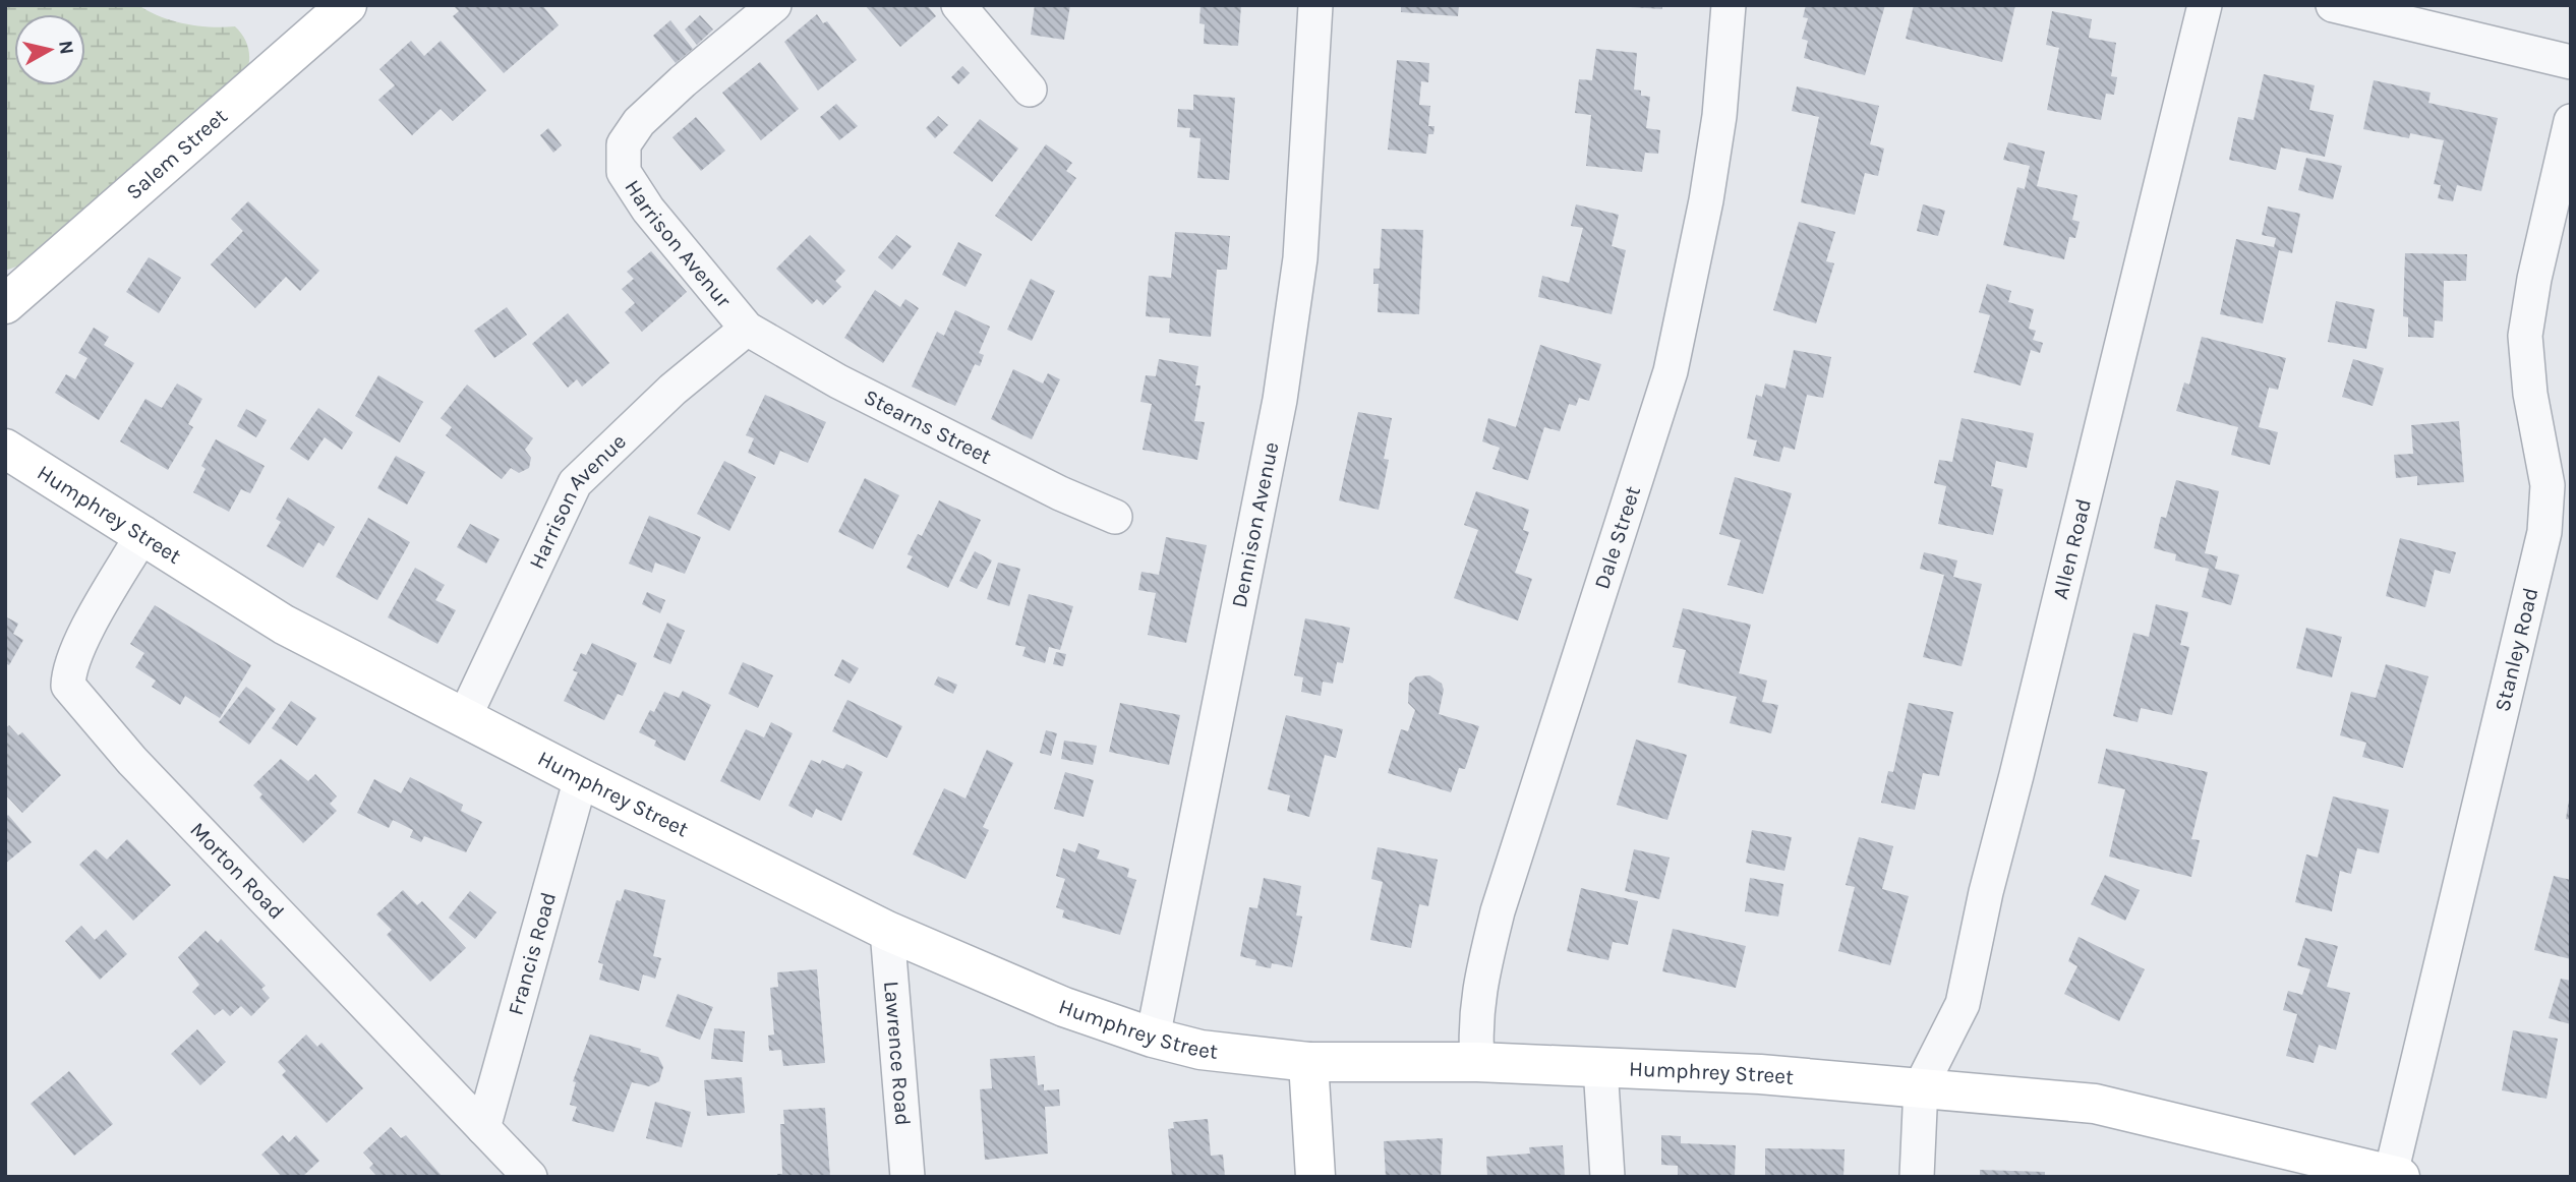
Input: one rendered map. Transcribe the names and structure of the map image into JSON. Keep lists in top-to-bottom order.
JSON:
{
  "streets": {
    "main road": ["Salem Street", "Humphrey Street"],
    "street": [
      "Harrison Avenur",
      "Stearns Street",
      "Harrison Avenue",
      "Dennison Avenue",
      "Dale Street",
      "Allen Road",
      "Stanley Road",
      "Morton Road",
      "Francis Road",
      "Lawrence Road"
    ]
  },
  "crossings": [
    ["Harrison Avenur", "Stearns Street"],
    ["Harrison Avenur", "Harrison Avenue"],
    ["Stearns Street", "Harrison Avenue"],
    ["Harrison Avenue", "Humphrey Street"],
    ["Humphrey Street", "Dennison Avenue"],
    ["Humphrey Street", "Dale Street"],
    ["Humphrey Street", "Allen Road"],
    ["Humphrey Street", "Stanley Road"],
    ["Humphrey Street", "Morton Road"],
    ["Humphrey Street", "Francis Road"],
    ["Humphrey Street", "Lawrence Road"],
    ["Morton Road", "Francis Road"]
  ],
  "north": "right"
}
